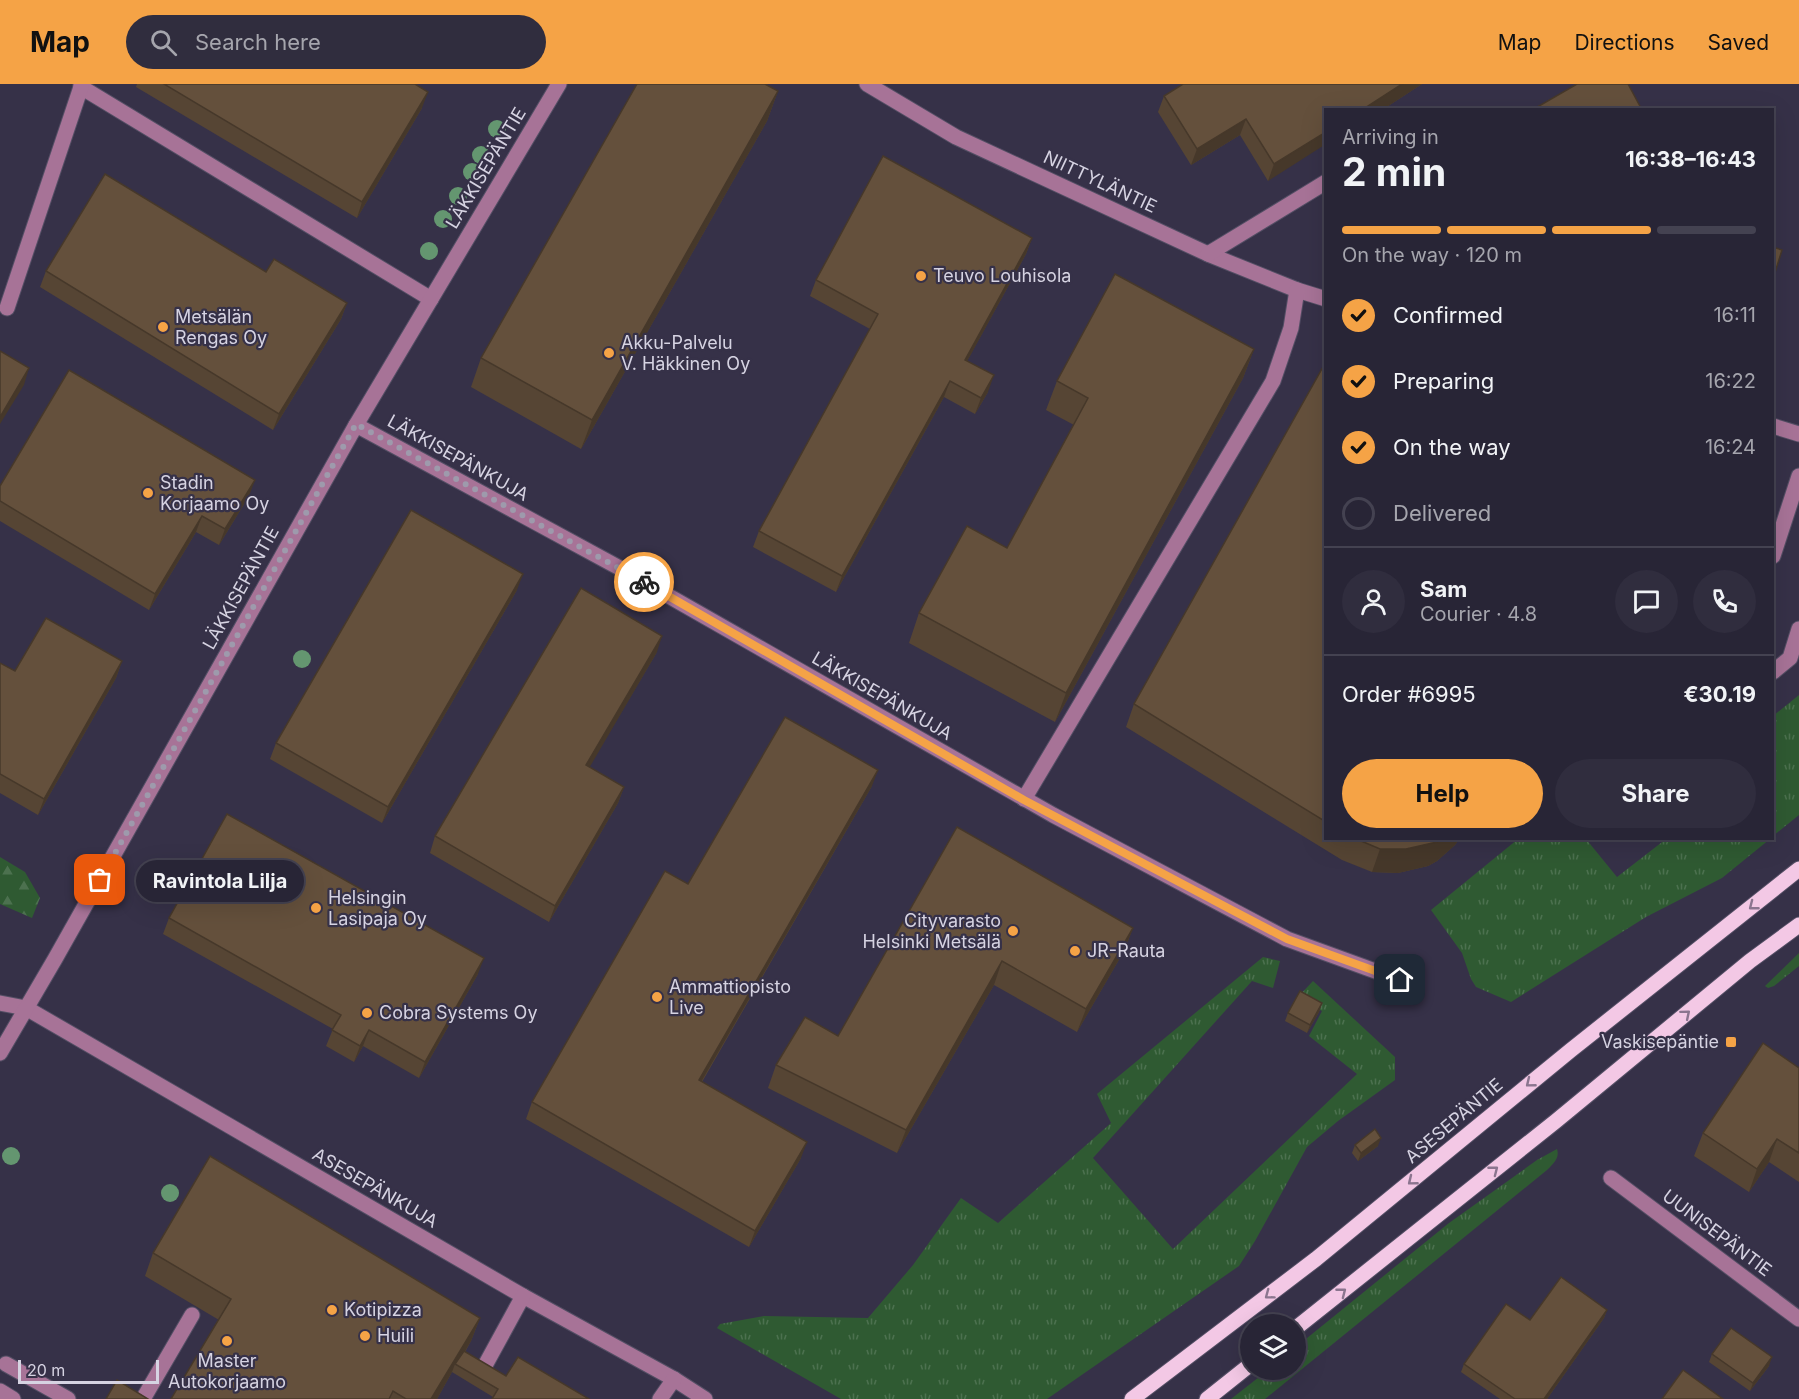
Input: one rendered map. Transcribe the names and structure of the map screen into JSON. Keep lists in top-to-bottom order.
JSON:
{
  "streets": {
    "main road": ["ASESEPÄNTIE"],
    "street": [
      "LÄKKISEPÄNTIE",
      "NIITTYLÄNTIE",
      "LÄKKISEPÄNKUJA",
      "ASESEPÄNKUJA",
      "UUNISEPÄNTIE"
    ]
  },
  "crossings": [
    ["LÄKKISEPÄNTIE", "LÄKKISEPÄNKUJA"],
    ["LÄKKISEPÄNTIE", "ASESEPÄNKUJA"]
  ],
  "places": {
    "other": [
      "Teuvo Louhisola",
      "Metsälän Rengas Oy",
      "Akku-Palvelu V. Häkkinen Oy",
      "Stadin Korjaamo Oy",
      "Ravintola Lilja",
      "Helsingin Lasipaja Oy",
      "Cityvarasto Helsinki Metsälä",
      "JR-Rauta",
      "Ammattiopisto Live",
      "Cobra Systems Oy",
      "Kotipizza",
      "Huili",
      "Master Autokorjaamo"
    ],
    "transit": ["Vaskisepäntie"]
  },
  "scale_bar": "20 m",
  "page": {
    "header": "Map",
    "search": "Search here",
    "nav": ["Map", "Directions", "Saved"],
    "heading": ["2 min", "Arriving in", "16:38–16:43"],
    "panel": [
      "Sam",
      "Courier · 4.8",
      "Order #6995",
      "€30.19"
    ],
    "bar": "On the way · 120 m",
    "list": [
      ["Confirmed", "16:11"],
      ["Preparing", "16:22"],
      ["On the way", "16:24"],
      "Delivered"
    ],
    "buttons": ["Help", "Share"],
    "bubble": "Ravintola Lilja",
    "scale": "20 m"
  }
}
